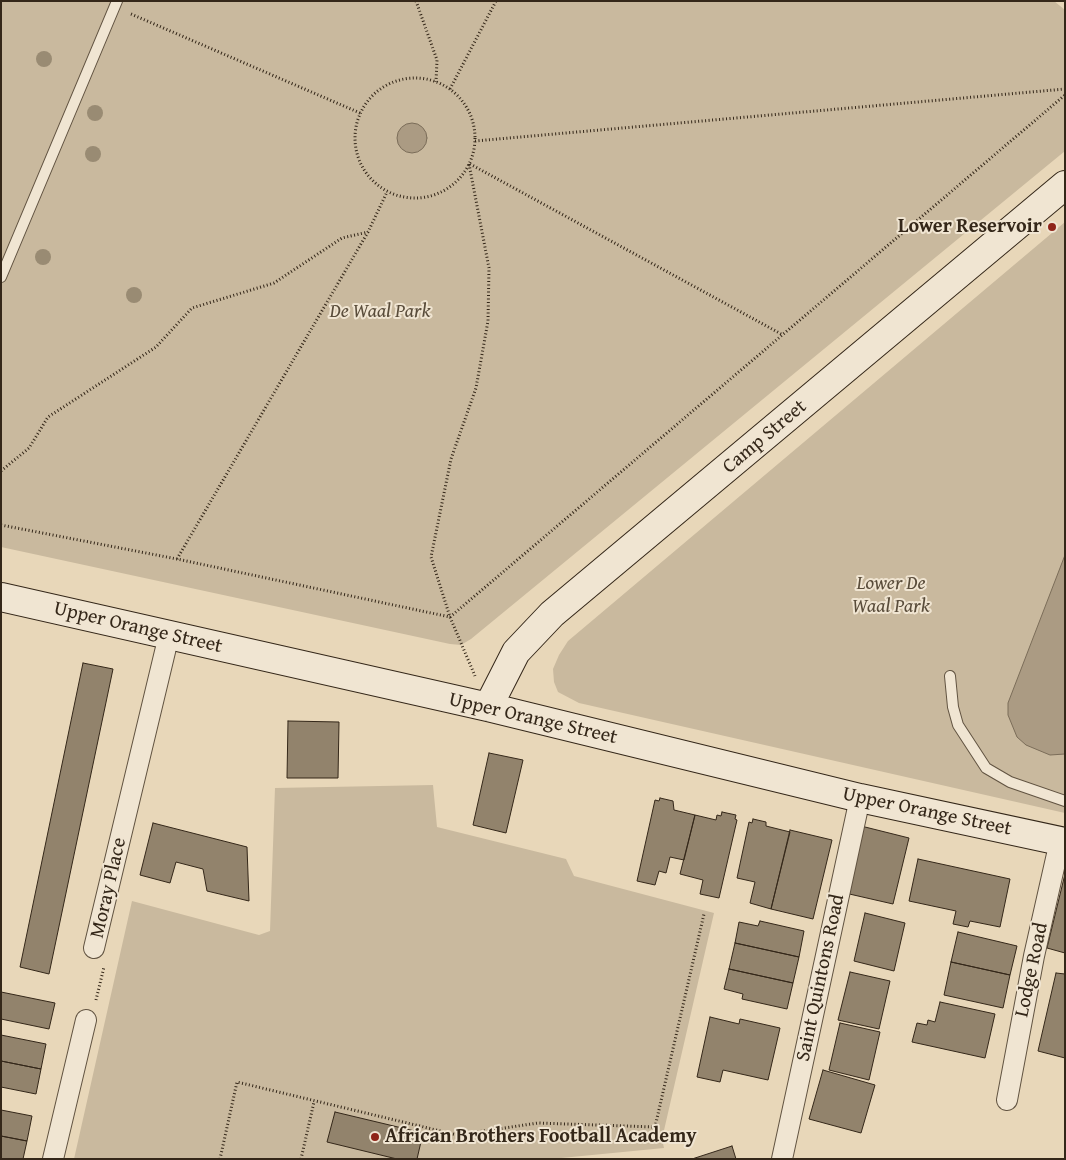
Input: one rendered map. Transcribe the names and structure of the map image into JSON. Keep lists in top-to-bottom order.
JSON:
{
  "streets": {
    "street": [
      "Camp Street",
      "Upper Orange Street",
      "Moray Place",
      "Lodge Road",
      "Saint Quintons Road"
    ]
  },
  "crossings": [
    ["Camp Street", "Upper Orange Street"],
    ["Upper Orange Street", "Moray Place"],
    ["Upper Orange Street", "Lodge Road"],
    ["Upper Orange Street", "Saint Quintons Road"]
  ],
  "parks": ["De Waal Park", "Lower De Waal Park"],
  "places": ["Lower Reservoir", "African Brothers Football Academy"]
}
